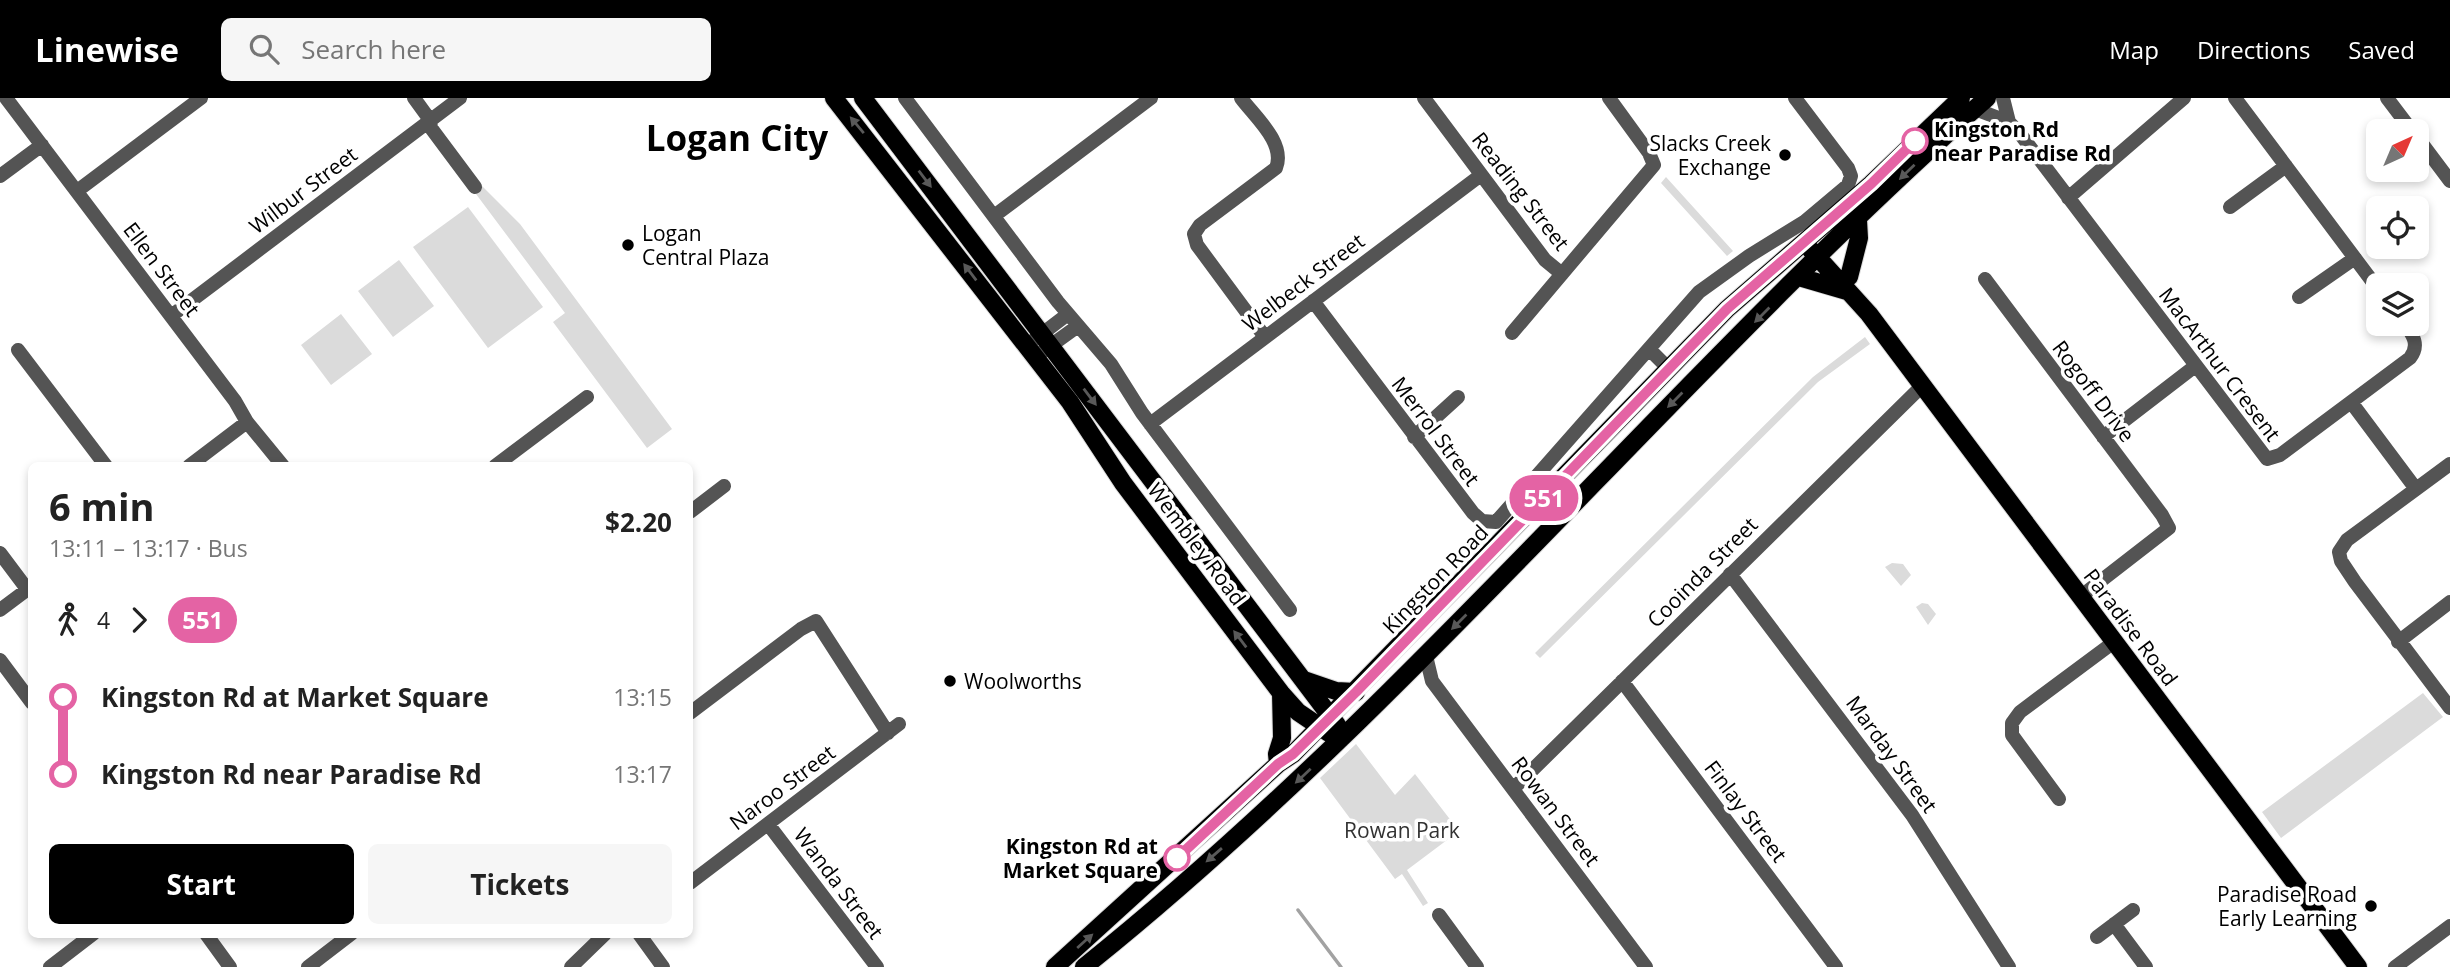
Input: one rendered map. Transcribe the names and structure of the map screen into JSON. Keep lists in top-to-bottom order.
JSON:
{
  "streets": {
    "main road": ["Wembley Road", "Kingston Road", "Paradise Road"],
    "street": [
      "Wilbur Street",
      "Reading Street",
      "Ellen Street",
      "Welbeck Street",
      "MacArthur Cresent",
      "Rogoff Drive",
      "Merrol Street",
      "Cooinda Street",
      "Marday Street",
      "Naroo Street",
      "Rowan Street",
      "Finlay Street",
      "Wanda Street"
    ]
  },
  "crossings": [
    ["Wilbur Street", "Ellen Street"],
    ["Reading Street", "Welbeck Street"],
    ["Welbeck Street", "Merrol Street"],
    ["Welbeck Street", "Wembley Road"],
    ["Rogoff Drive", "Paradise Road"],
    ["Wembley Road", "Kingston Road"],
    ["Cooinda Street", "Paradise Road"],
    ["Cooinda Street", "Marday Street"],
    ["Cooinda Street", "Rowan Street"],
    ["Cooinda Street", "Finlay Street"],
    ["Kingston Road", "Paradise Road"],
    ["Naroo Street", "Wanda Street"]
  ],
  "districts": ["Logan City"],
  "parks": ["Rowan Park"],
  "places": [
    "Kingston Rd near Paradise Rd",
    "Slacks Creek Exchange",
    "Logan Central Plaza",
    "Woolworths",
    "Kingston Rd at Market Square",
    "Paradise Road Early Learning"
  ],
  "lines": ["bus line 551"],
  "north": "top right",
  "page": {
    "header": "Linewise",
    "search": "Search here",
    "nav": ["Map", "Directions", "Saved"],
    "on_map": "551",
    "heading": ["6 min", "13:11 – 13:17 · Bus", "$2.20"],
    "legs": ["4", "551"],
    "list": [
      {
        "name": "Kingston Rd at Market Square",
        "value": "13:15"
      },
      {
        "name": "Kingston Rd near Paradise Rd",
        "value": "13:17"
      }
    ],
    "buttons": ["Start", "Tickets"]
  }
}
